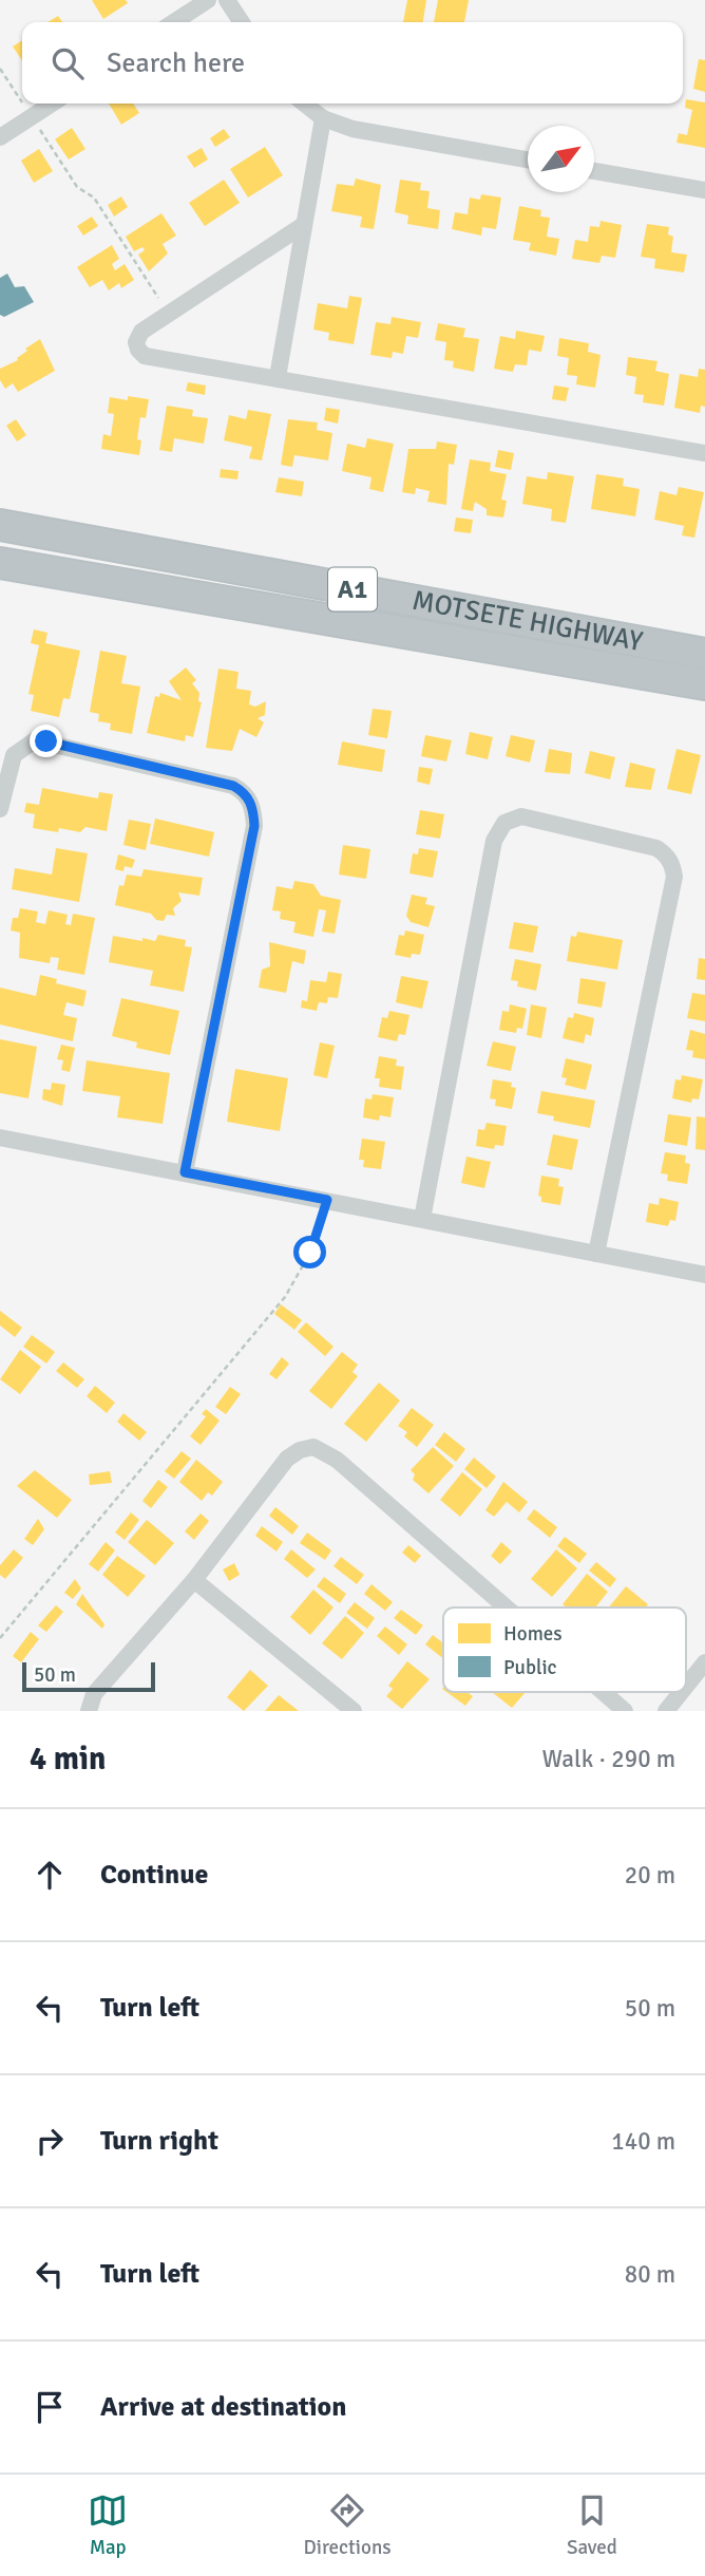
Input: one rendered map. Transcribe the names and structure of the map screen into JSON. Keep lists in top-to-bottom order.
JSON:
{
  "streets": {
    "highway": ["A1", "MOTSETE HIGHWAY"]
  },
  "legend": ["Homes", "Public"],
  "scale_bar": "50 m",
  "north": "top right",
  "page": {
    "search": "Search here",
    "scale": "50 m",
    "heading": ["4 min", "Walk · 290 m"],
    "list": [
      ["Continue", "20 m"],
      ["Turn left", "50 m"],
      ["Turn right", "140 m"],
      ["Turn left", "80 m"],
      "Arrive at destination"
    ],
    "nav": ["Map", "Directions", "Saved"]
  }
}
